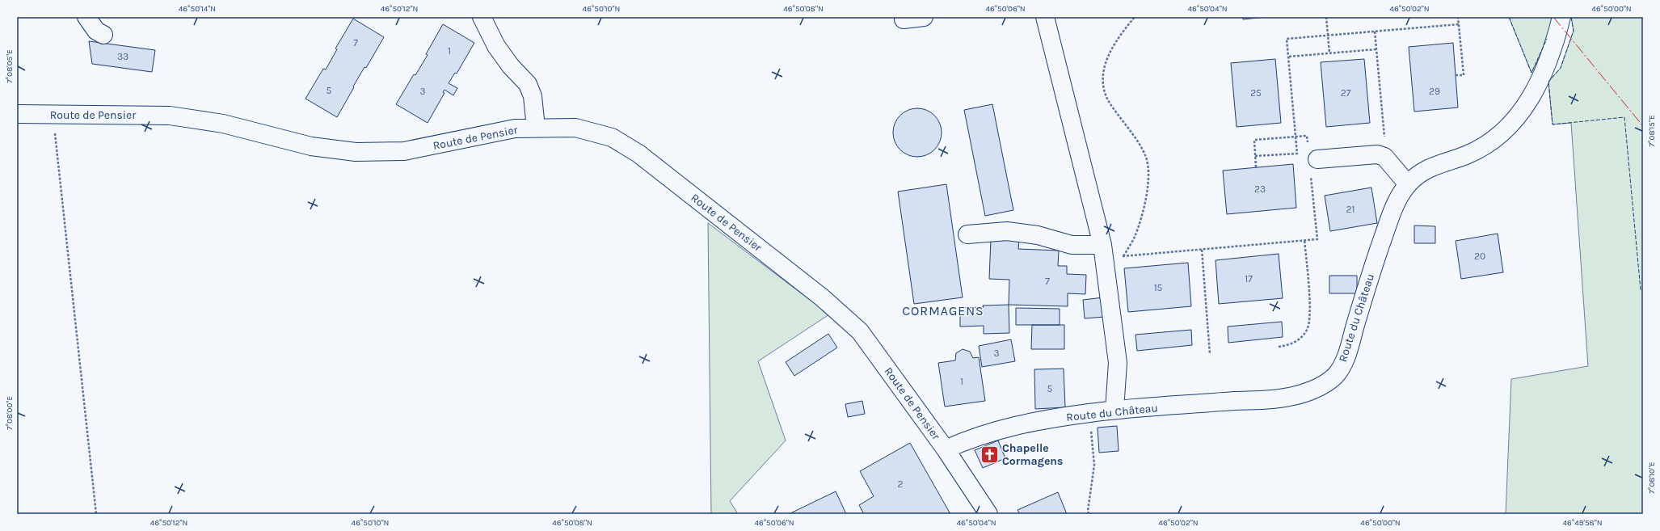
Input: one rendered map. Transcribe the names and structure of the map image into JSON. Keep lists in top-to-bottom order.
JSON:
{
  "streets": {
    "street": ["Route de Pensier", "Route du Château"]
  },
  "crossings": [
    ["Route de Pensier", "Route du Château"]
  ],
  "districts": ["CORMAGENS"],
  "places": {
    "church": ["Chapelle Cormagens"]
  },
  "house_numbers": [
    "7",
    "1",
    "33",
    "5",
    "3",
    "29",
    "25",
    "27",
    "23",
    "21",
    "20",
    "17",
    "7",
    "15",
    "3",
    "1",
    "5",
    "2"
  ],
  "coordinates": [
    "46°50'14\"N",
    "46°50'12\"N",
    "46°50'10\"N",
    "46°50'08\"N",
    "46°50'06\"N",
    "46°50'04\"N",
    "46°50'02\"N",
    "46°50'00\"N",
    "7°08'05\"E",
    "7°08'15\"E",
    "7°08'00\"E",
    "7°08'10\"E",
    "46°49'58\"N"
  ]
}
